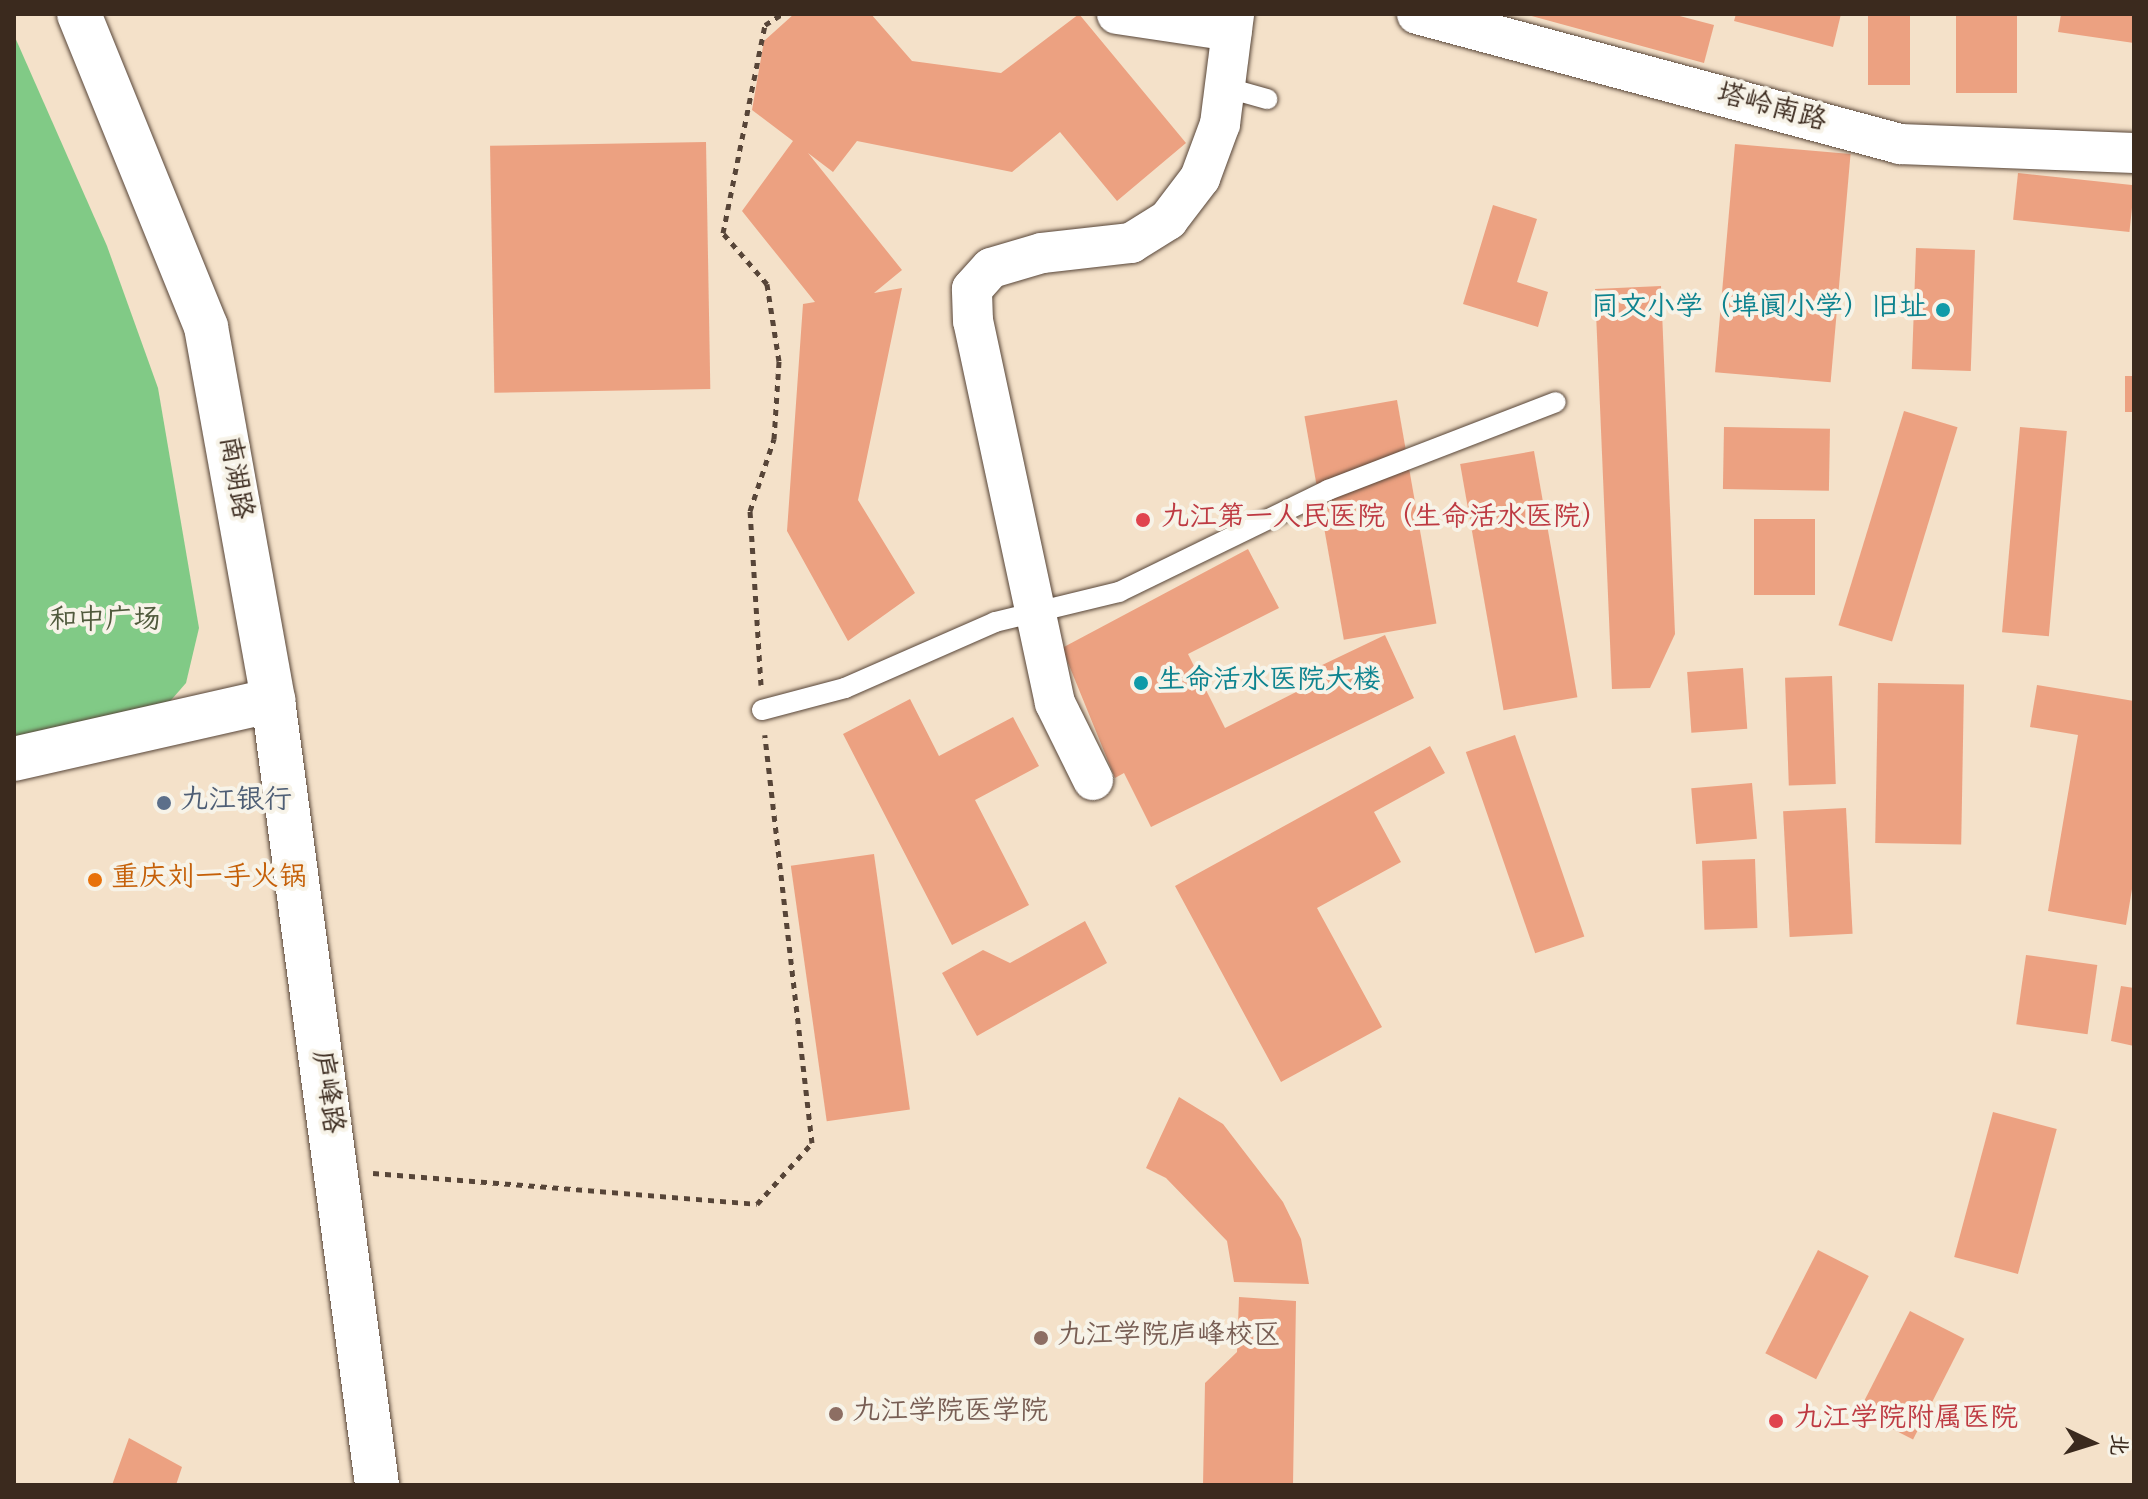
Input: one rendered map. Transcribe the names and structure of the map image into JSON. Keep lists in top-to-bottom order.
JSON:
{
  "streets": {
    "main road": ["南湖路", "庐峰路"],
    "street": ["塔岭南路"]
  },
  "crossings": [
    ["南湖路", "庐峰路"]
  ],
  "parks": ["和中广场"],
  "places": [
    "同文小学（埠阆小学）旧址",
    "九江第一人民医院（生命活水医院）",
    "生命活水医院大楼",
    "九江银行",
    "重庆刘一手火锅",
    "九江学院庐峰校区",
    "九江学院医学院",
    "九江学院附属医院"
  ],
  "north": "right"
}
